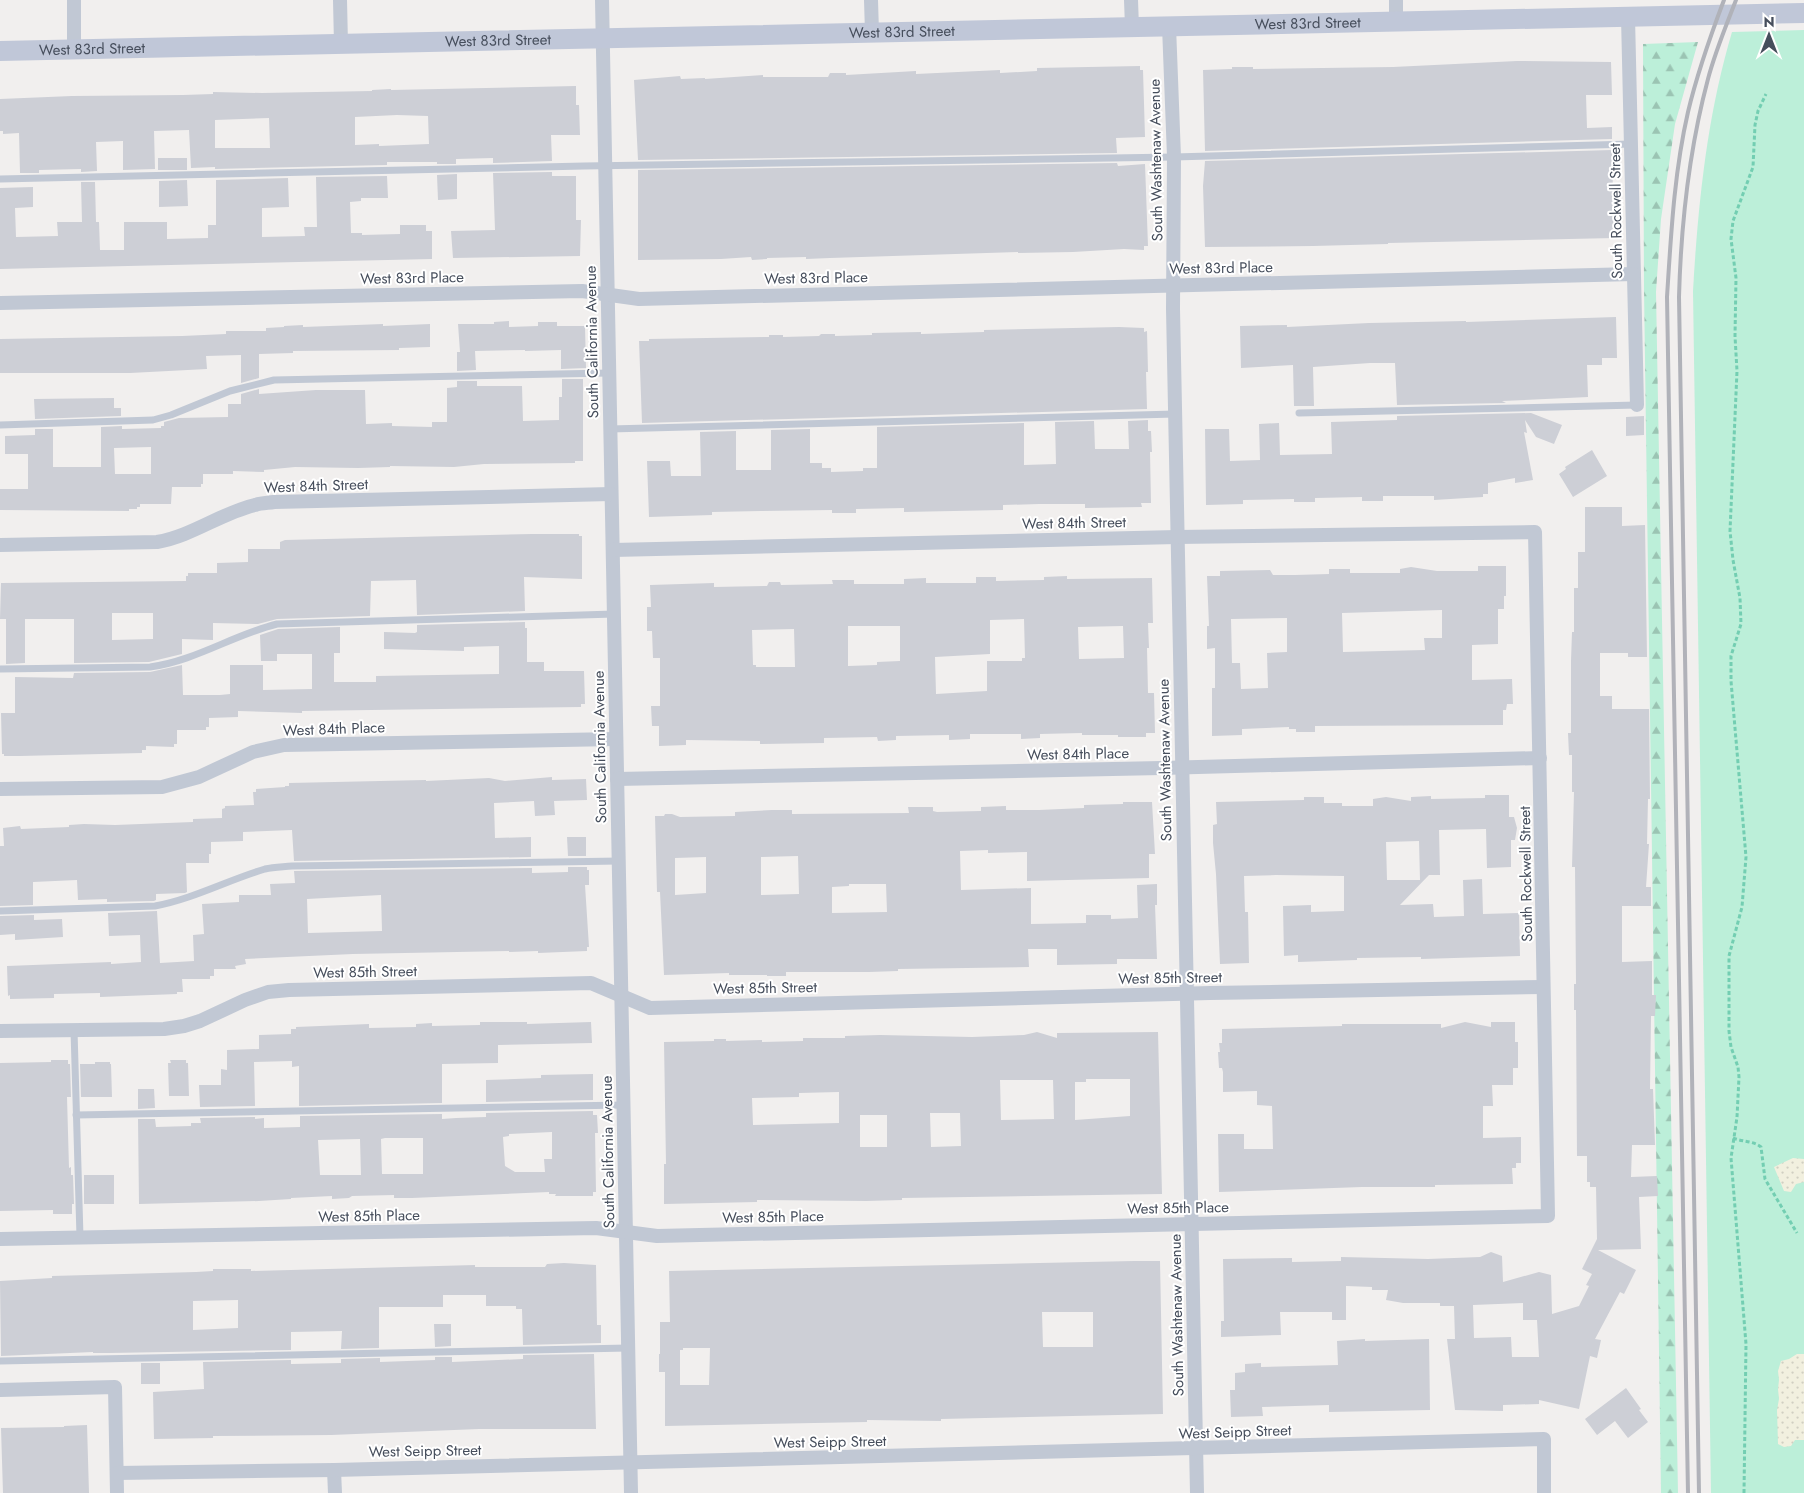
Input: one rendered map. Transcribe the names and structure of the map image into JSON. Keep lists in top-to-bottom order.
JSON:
{
  "streets": {
    "street": [
      "West 83rd Street",
      "South Washtenaw Avenue",
      "South Rockwell Street",
      "West 83rd Place",
      "South California Avenue",
      "West 84th Street",
      "West 84th Place",
      "West 85th Street",
      "West 85th Place",
      "West Seipp Street"
    ]
  },
  "crossings": [
    ["West 83rd Street", "South Washtenaw Avenue"],
    ["West 83rd Street", "South Rockwell Street"],
    ["West 83rd Street", "South California Avenue"],
    ["South Washtenaw Avenue", "West 83rd Place"],
    ["South Washtenaw Avenue", "West 84th Street"],
    ["South Washtenaw Avenue", "West 84th Place"],
    ["South Washtenaw Avenue", "West 85th Street"],
    ["South Washtenaw Avenue", "West 85th Place"],
    ["South Washtenaw Avenue", "West Seipp Street"],
    ["South Rockwell Street", "West 83rd Place"],
    ["South Rockwell Street", "West 84th Street"],
    ["South Rockwell Street", "West 84th Place"],
    ["South Rockwell Street", "West 85th Street"],
    ["South Rockwell Street", "West 85th Place"],
    ["West 83rd Place", "South California Avenue"],
    ["South California Avenue", "West 84th Street"],
    ["South California Avenue", "West 84th Place"],
    ["South California Avenue", "West 85th Street"],
    ["South California Avenue", "West 85th Place"],
    ["South California Avenue", "West Seipp Street"]
  ],
  "north": "top"
}
